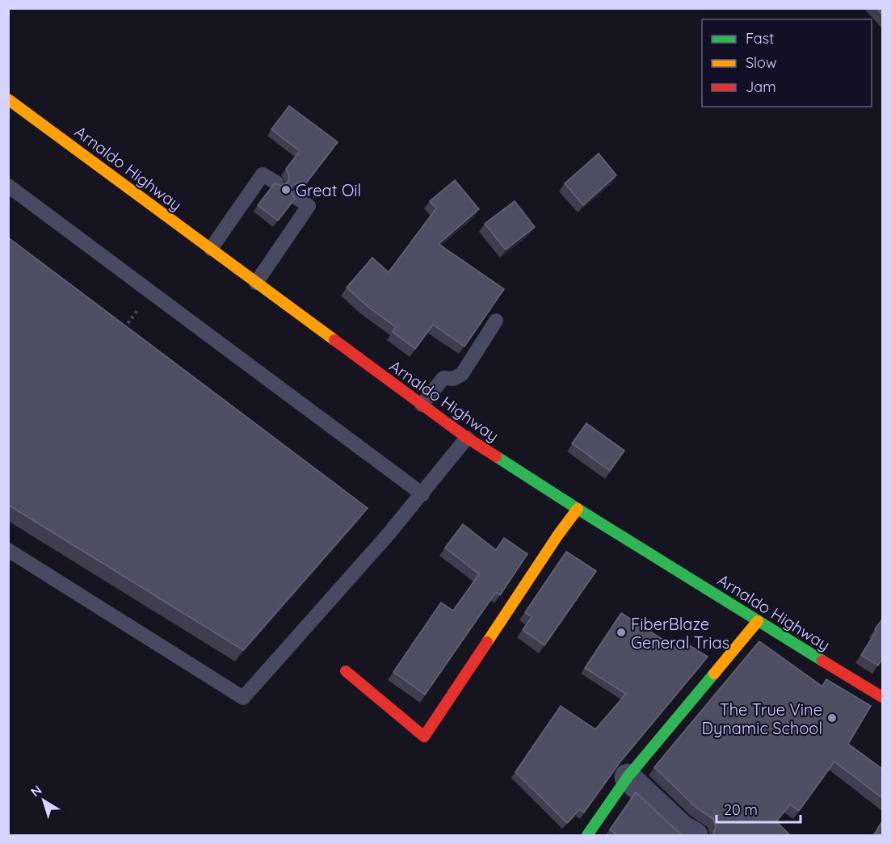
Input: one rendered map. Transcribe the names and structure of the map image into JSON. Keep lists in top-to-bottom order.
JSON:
{
  "streets": {
    "main road": ["Arnaldo Highway"]
  },
  "places": ["Great Oil", "FiberBlaze General Trias", "The True Vine Dynamic School"],
  "legend": ["Fast", "Slow", "Jam"],
  "scale_bar": "20 m",
  "north": "top left"
}
